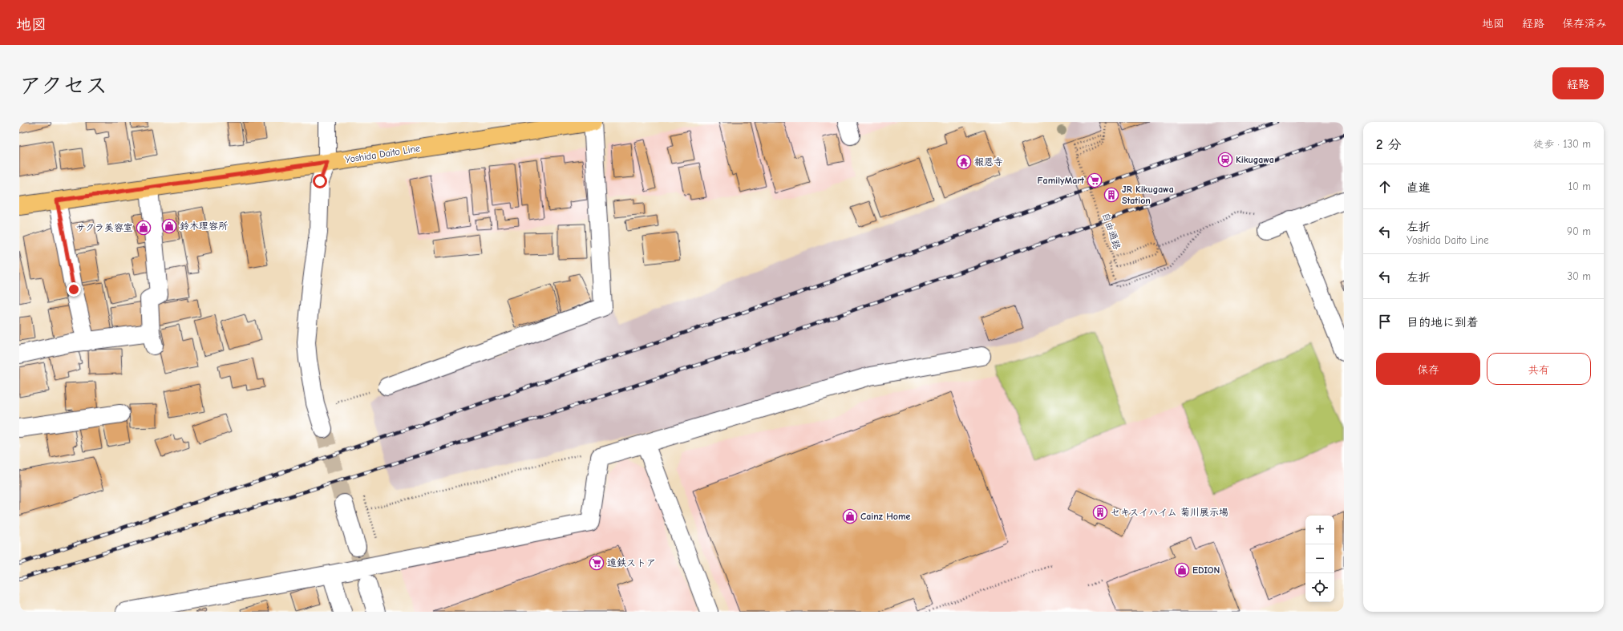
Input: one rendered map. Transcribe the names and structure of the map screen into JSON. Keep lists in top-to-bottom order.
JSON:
{
  "streets": {
    "main road": ["Yoshida Daito Line"],
    "path": ["自由通路"]
  },
  "places": {
    "station": ["Kikugawa"],
    "temple": ["報恩寺"],
    "supermarket": ["FamilyMart", "遠鉄ストア"],
    "building": ["JR Kikugawa Station", "セキスイハイム 菊川展示場"],
    "shop": [
      "鈴木理容所",
      "サクラ美容室",
      "Cainz Home",
      "EDION"
    ]
  },
  "page": {
    "header": "地図",
    "nav": ["地図", "経路", "保存済み"],
    "title": "アクセス",
    "buttons": [
      "経路",
      ["保存", "共有"]
    ],
    "heading": ["2 分", "徒歩 · 130 m"],
    "list": [
      ["直進", "10 m"],
      ["左折", "Yoshida Daito Line", "90 m"],
      ["左折", "30 m"],
      "目的地に到着"
    ],
    "map_buttons": ["+", "−"]
  }
}
